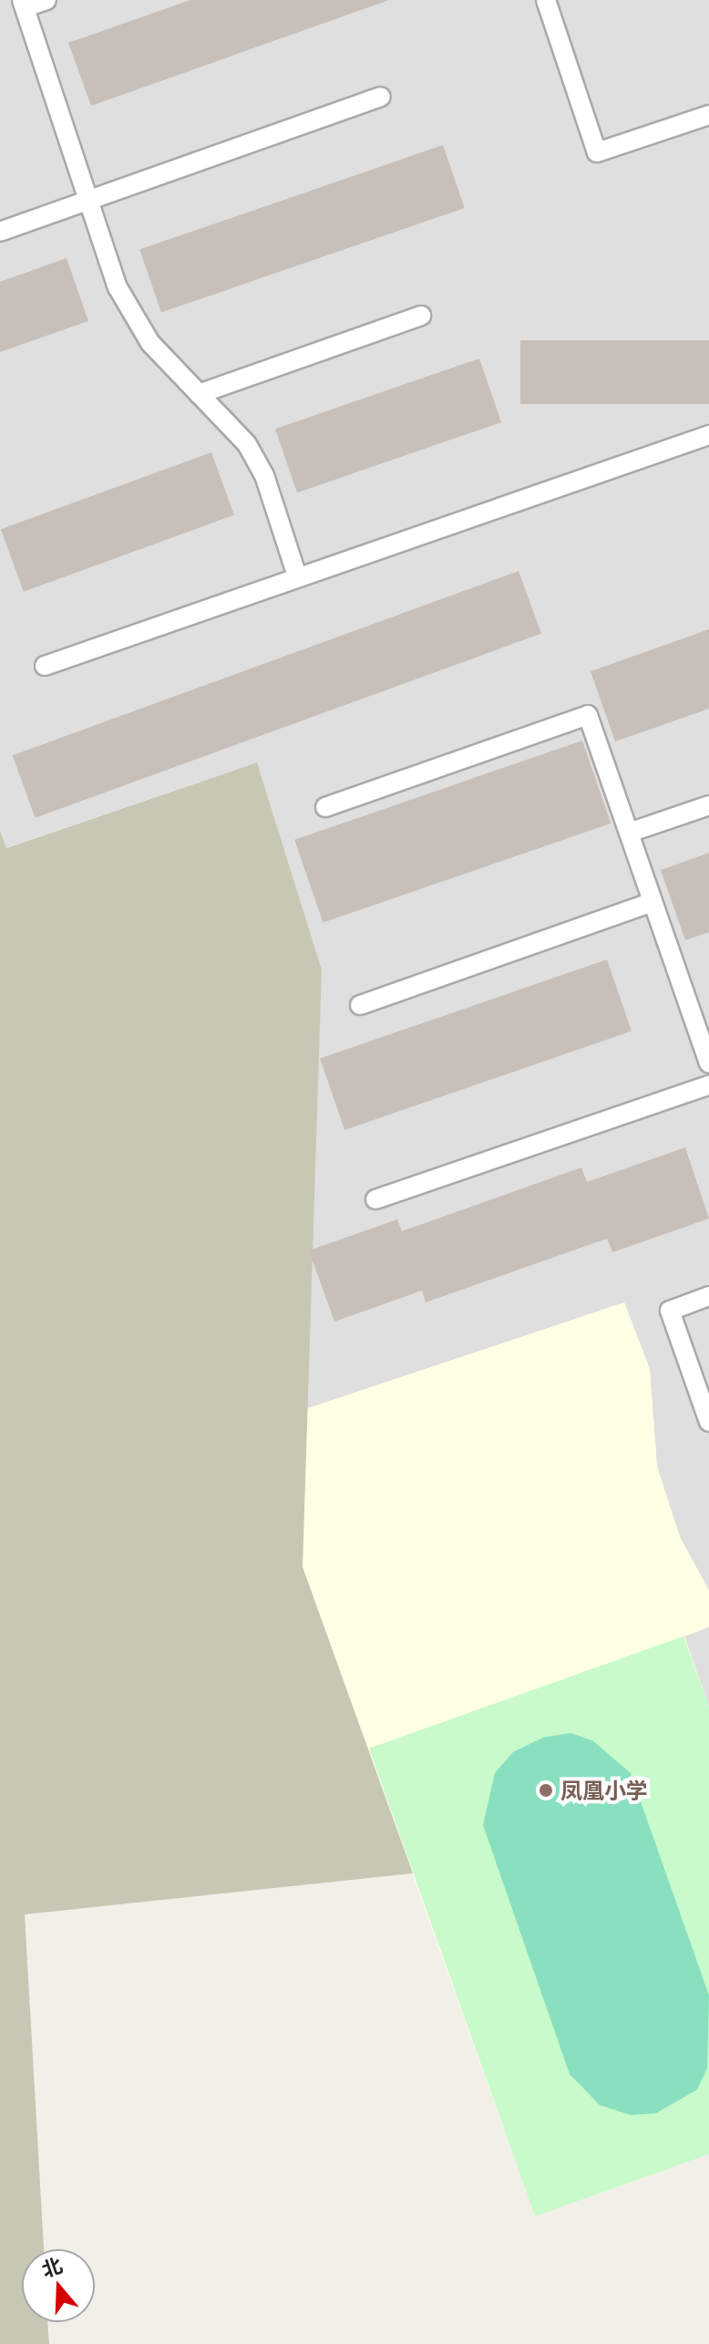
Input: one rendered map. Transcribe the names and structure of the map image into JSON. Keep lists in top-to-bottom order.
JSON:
{
  "places": ["凤凰小学"],
  "north": "top"
}
